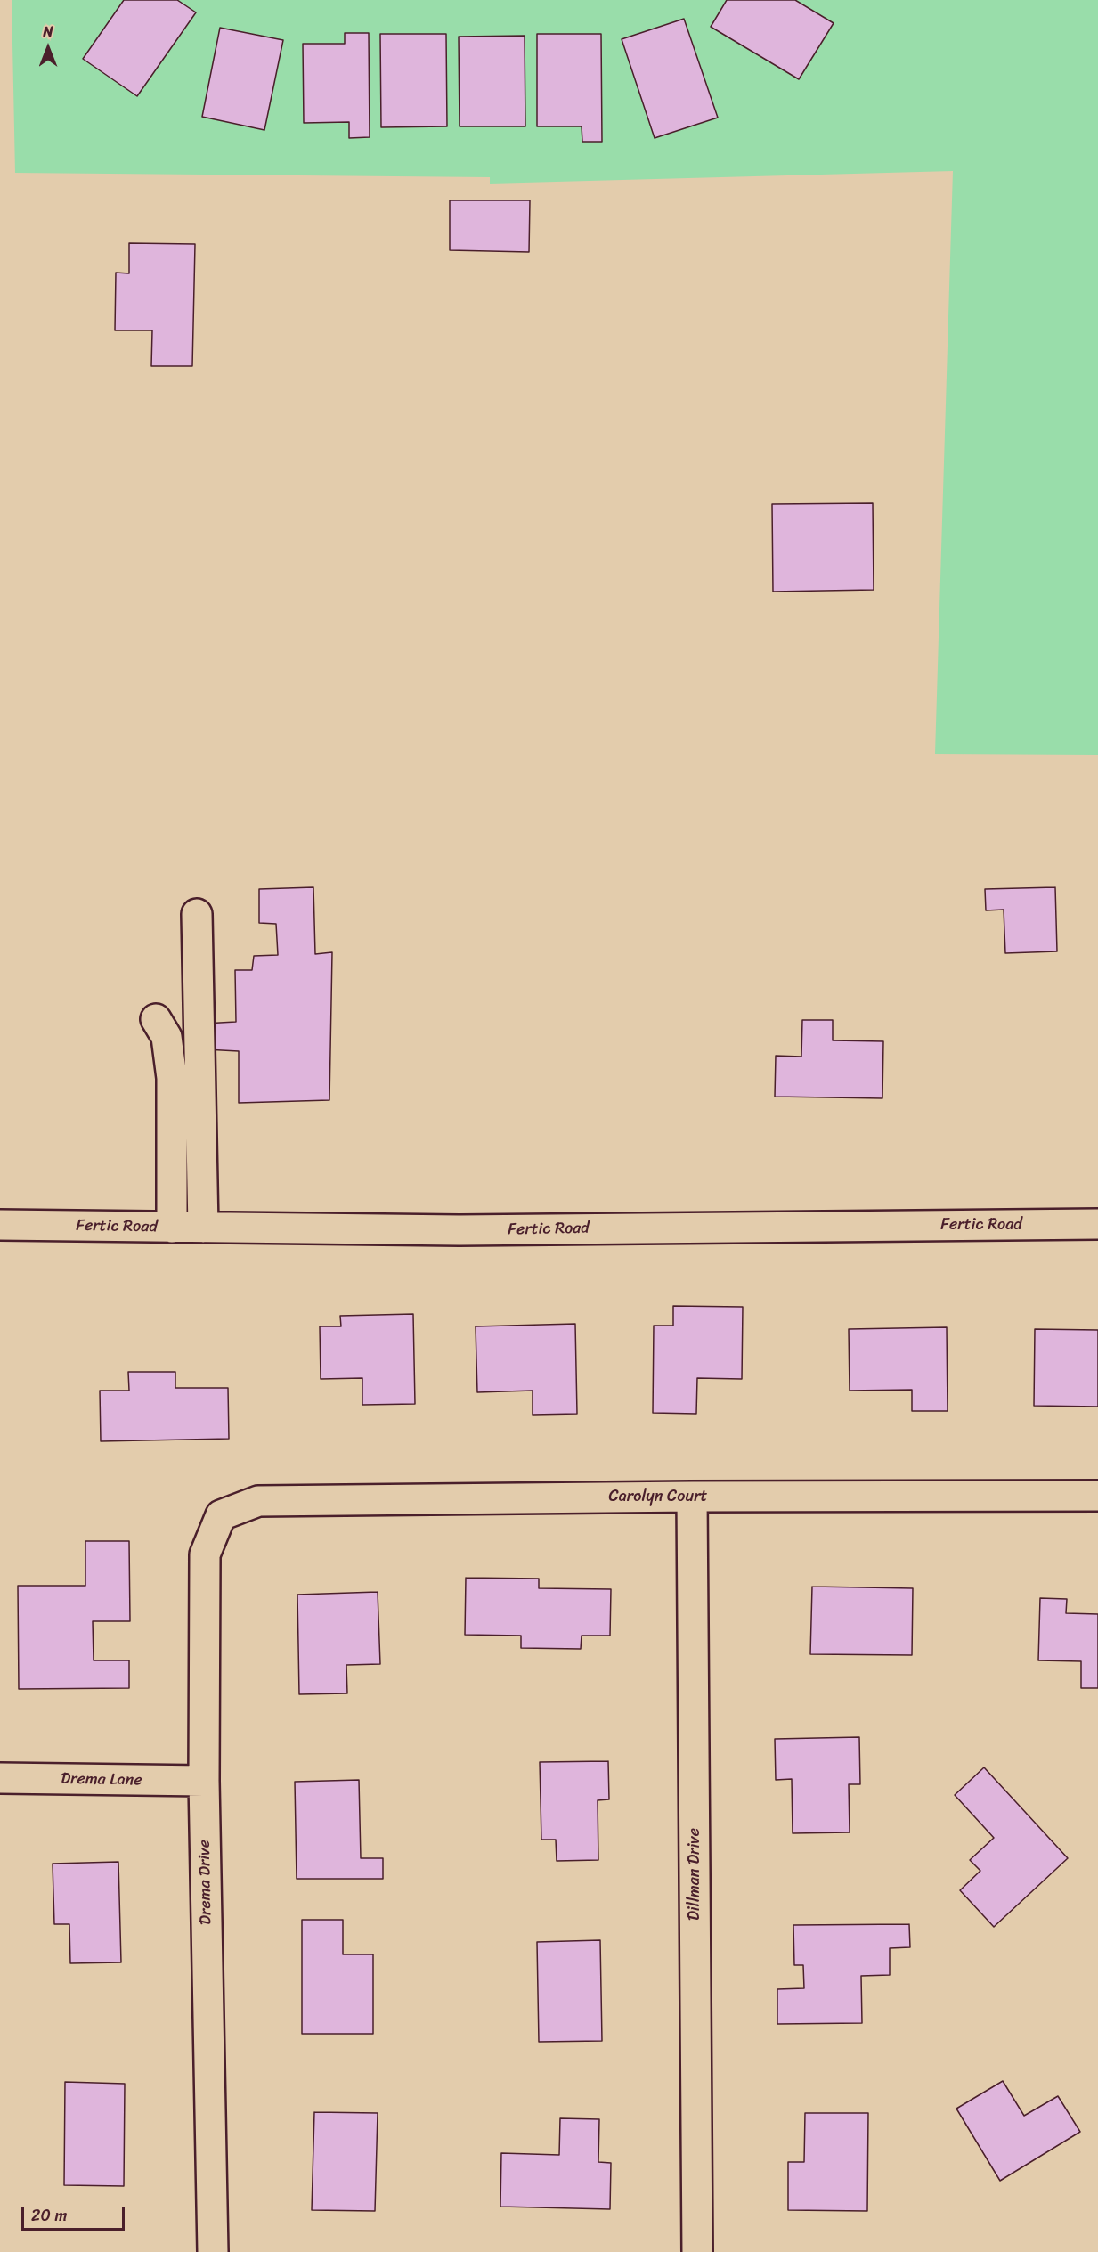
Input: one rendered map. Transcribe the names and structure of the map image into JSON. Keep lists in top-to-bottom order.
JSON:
{
  "streets": {
    "street": [
      "Fertic Road",
      "Carolyn Court",
      "Drema Lane",
      "Dillman Drive",
      "Drema Drive"
    ]
  },
  "crossings": [
    ["Carolyn Court", "Dillman Drive"],
    ["Carolyn Court", "Drema Drive"],
    ["Drema Lane", "Drema Drive"]
  ],
  "scale_bar": "20 m",
  "north": "top"
}
